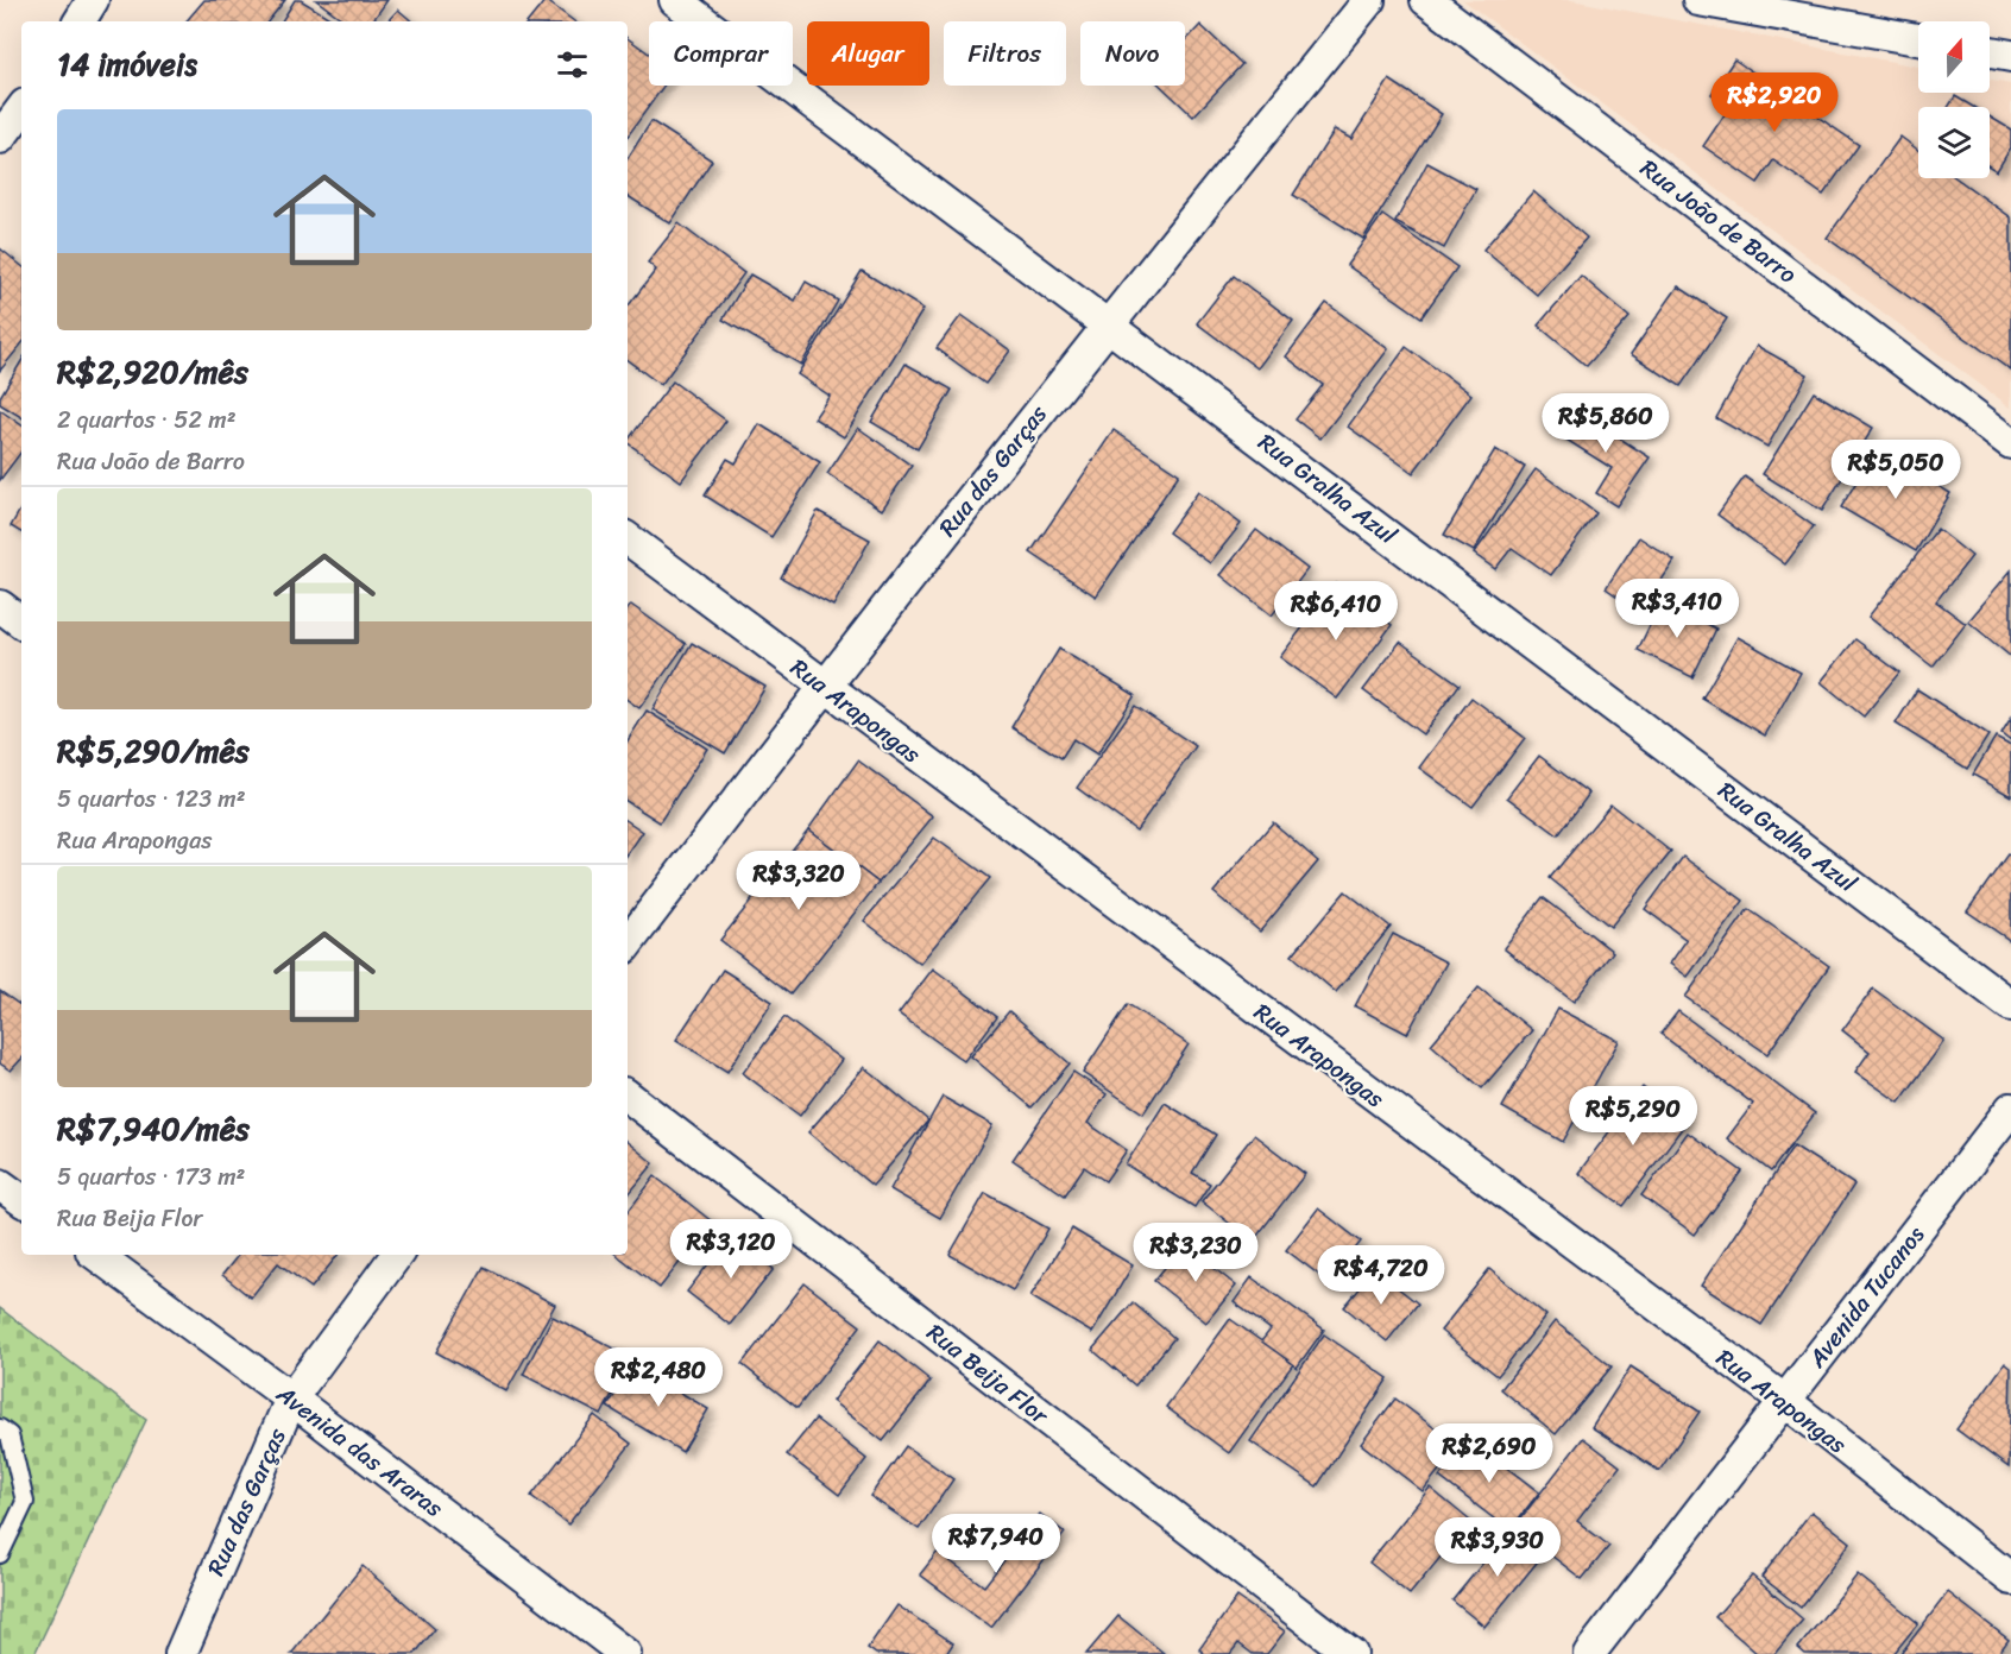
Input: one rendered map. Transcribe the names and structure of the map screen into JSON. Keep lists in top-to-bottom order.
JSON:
{
  "streets": {
    "street": [
      "Rua João de Barro",
      "Rua das Garças",
      "Rua Gralha Azul",
      "Rua Arapongas",
      "Avenida Tucanos",
      "Rua Beija Flor",
      "Avenida das Araras"
    ]
  },
  "crossings": [
    ["Rua das Garças", "Rua Gralha Azul"],
    ["Rua das Garças", "Rua Arapongas"],
    ["Rua das Garças", "Avenida das Araras"],
    ["Rua Arapongas", "Avenida Tucanos"]
  ],
  "north": "top",
  "page": {
    "chip": [
      "Comprar",
      "Alugar",
      "Filtros",
      "Novo"
    ],
    "heading": "14 imóveis",
    "price": [
      "R$2,920",
      "R$5,860",
      "R$5,050",
      "R$3,410",
      "R$6,410",
      "R$3,320",
      "R$5,290",
      "R$3,120",
      "R$3,230",
      "R$4,720",
      "R$2,480",
      "R$2,690",
      "R$7,940",
      "R$3,930"
    ],
    "list": [
      {
        "name": "R$2,920/mês",
        "note": "2 quartos · 52 m² · Rua João de Barro"
      },
      {
        "name": "R$5,290/mês",
        "note": "5 quartos · 123 m² · Rua Arapongas"
      },
      {
        "name": "R$7,940/mês",
        "note": "5 quartos · 173 m² · Rua Beija Flor"
      }
    ]
  }
}
